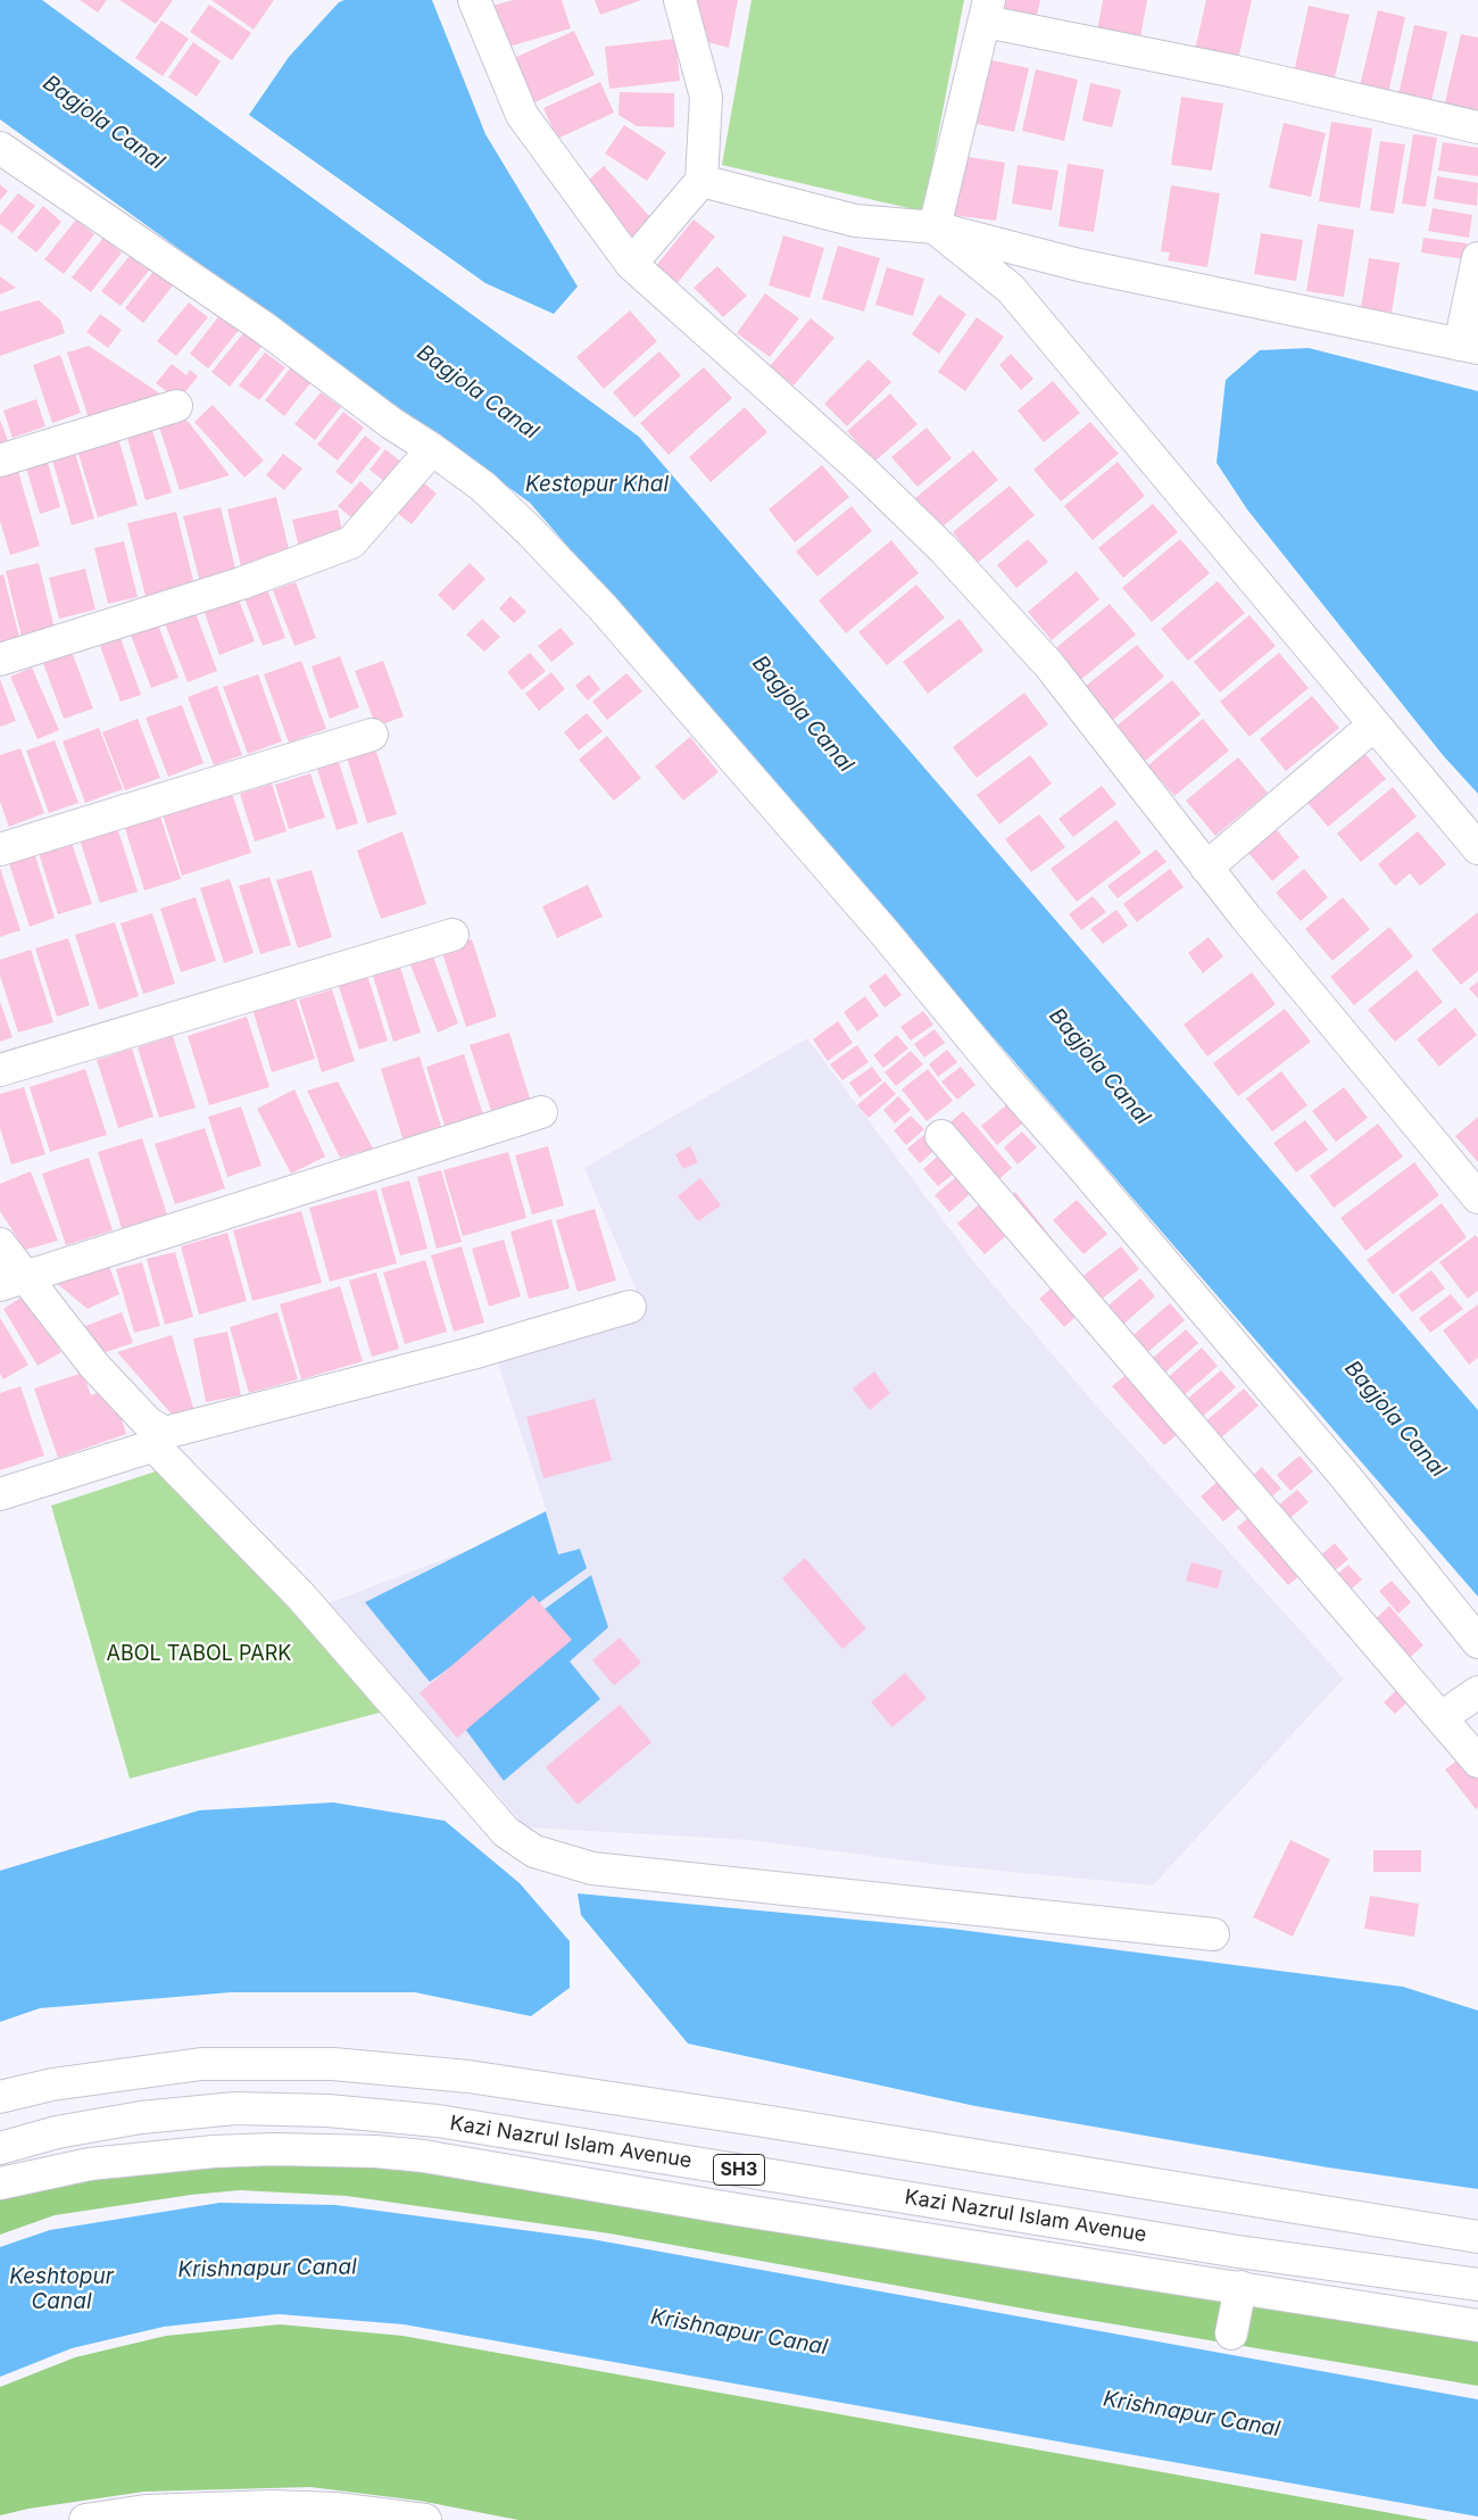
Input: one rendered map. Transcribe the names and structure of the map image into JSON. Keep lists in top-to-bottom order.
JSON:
{
  "streets": {
    "street": ["Kazi Nazrul Islam Avenue", "SH3"]
  },
  "water": [
    "Bagjola Canal",
    "Kestopur Khal",
    "Krishnapur Canal",
    "Keshtopur Canal"
  ],
  "parks": ["ABOL TABOL PARK"]
}
